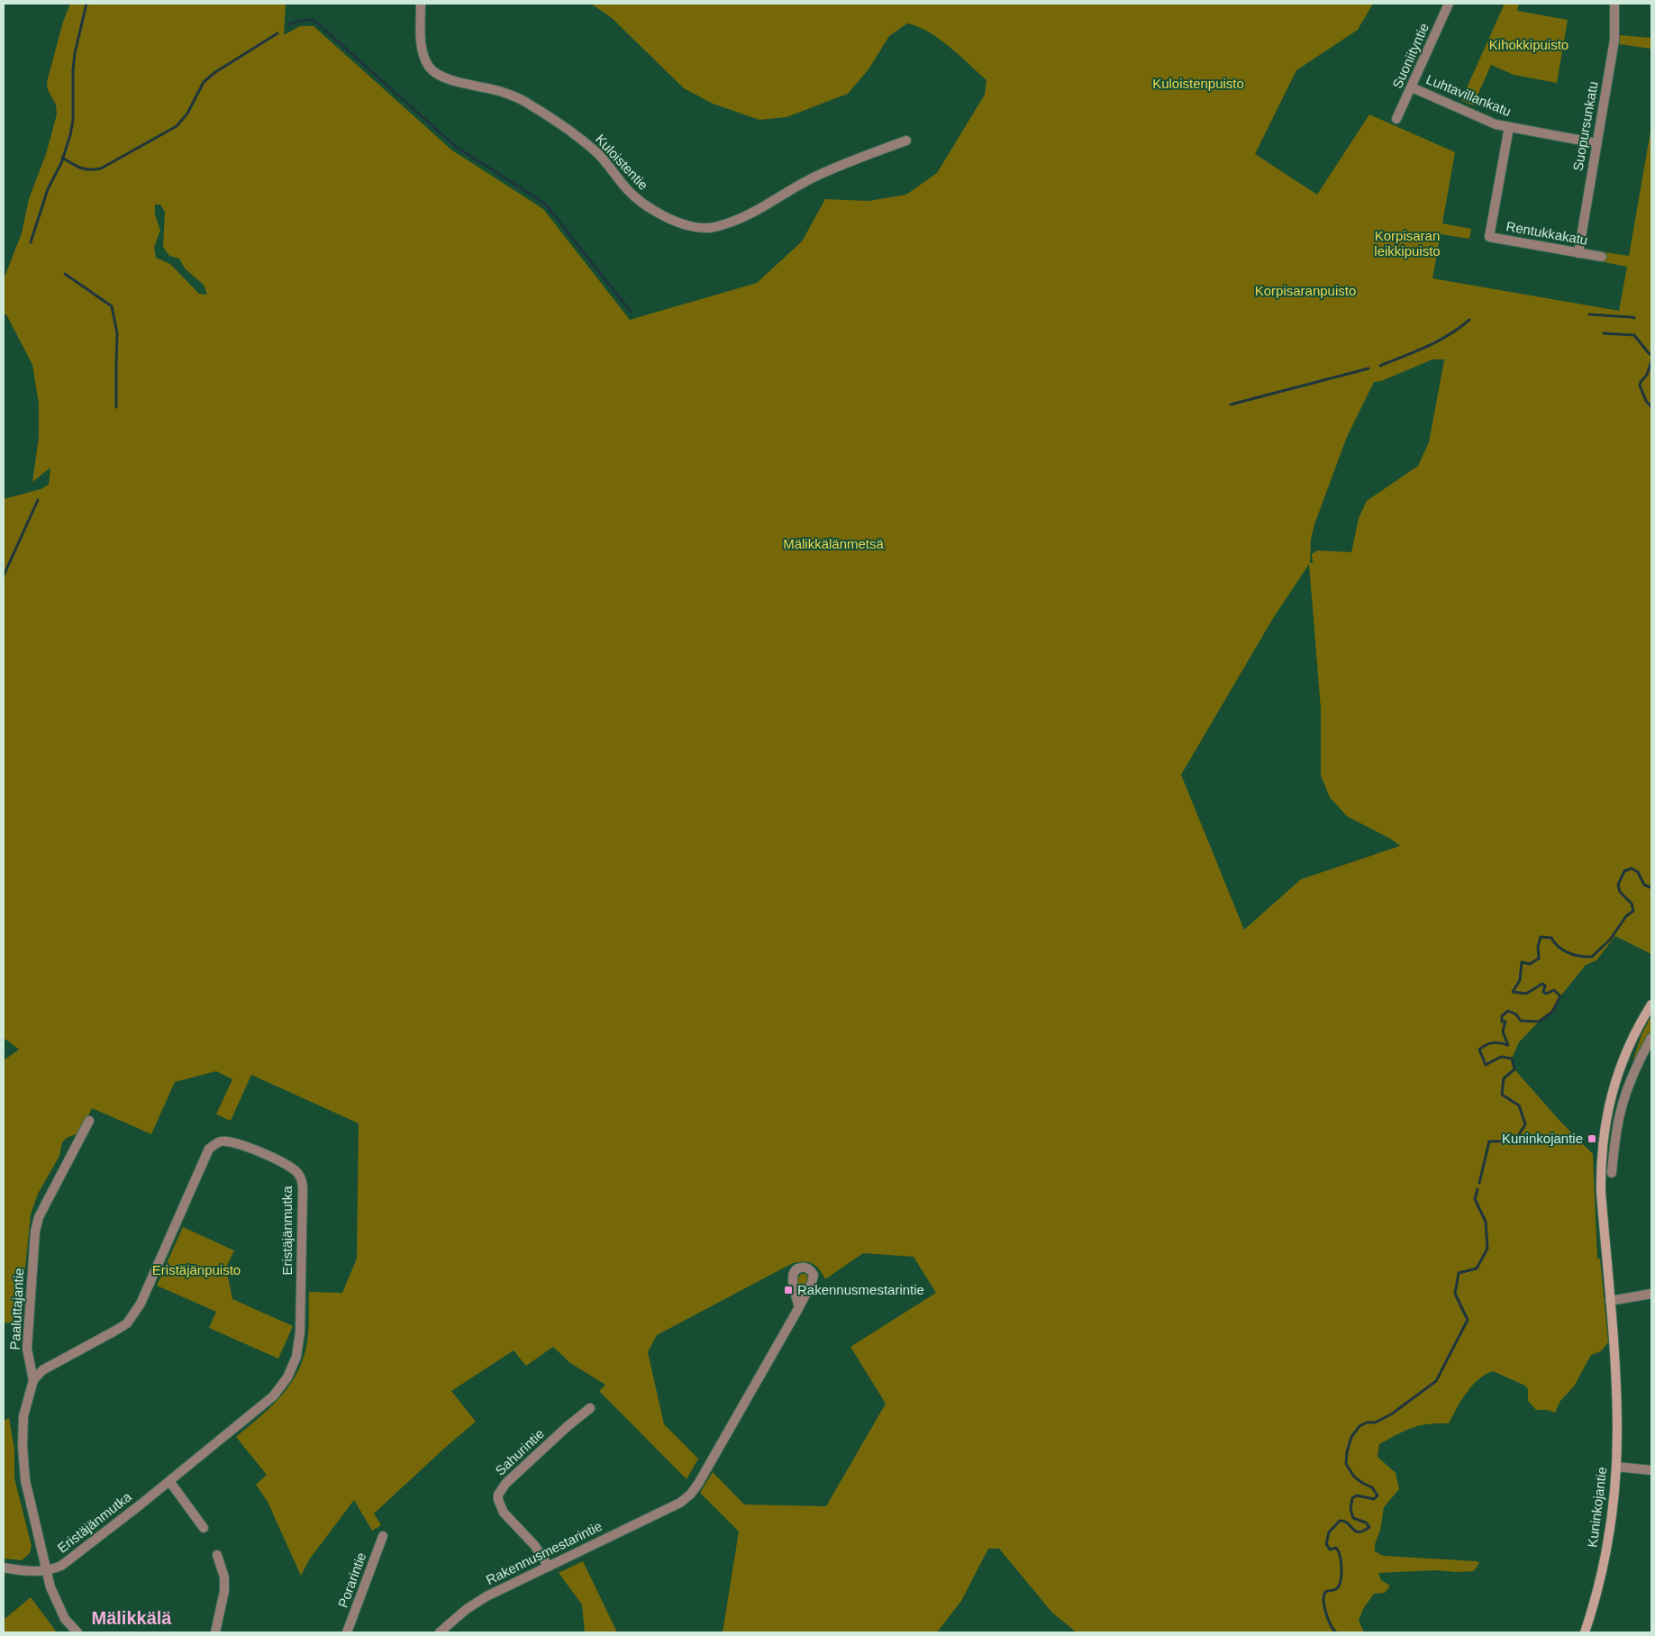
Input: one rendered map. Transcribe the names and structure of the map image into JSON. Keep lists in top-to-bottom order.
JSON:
{
  "streets": {
    "main road": ["Kuninkojantie"],
    "street": [
      "Suoniityntie",
      "Luhtavillankatu",
      "Suopursunkatu",
      "Kuloistentie",
      "Rentukkakatu",
      "Eristäjänmutka",
      "Paaluttajantie",
      "Sahurintie",
      "Rakennusmestarintie",
      "Porarintie"
    ]
  },
  "crossings": [
    ["Suoniityntie", "Luhtavillankatu"],
    ["Luhtavillankatu", "Suopursunkatu"],
    ["Luhtavillankatu", "Rentukkakatu"],
    ["Suopursunkatu", "Rentukkakatu"],
    ["Eristäjänmutka", "Paaluttajantie"],
    ["Sahurintie", "Rakennusmestarintie"]
  ],
  "districts": ["Mälikkälä"],
  "parks": [
    "Kihokkipuisto",
    "Kuloistenpuisto",
    "Korpisaran leikkipuisto",
    "Korpisaranpuisto",
    "Mälikkälänmetsä",
    "Eristäjänpuisto"
  ],
  "places": {
    "transit": ["Kuninkojantie", "Rakennusmestarintie"]
  }
}
